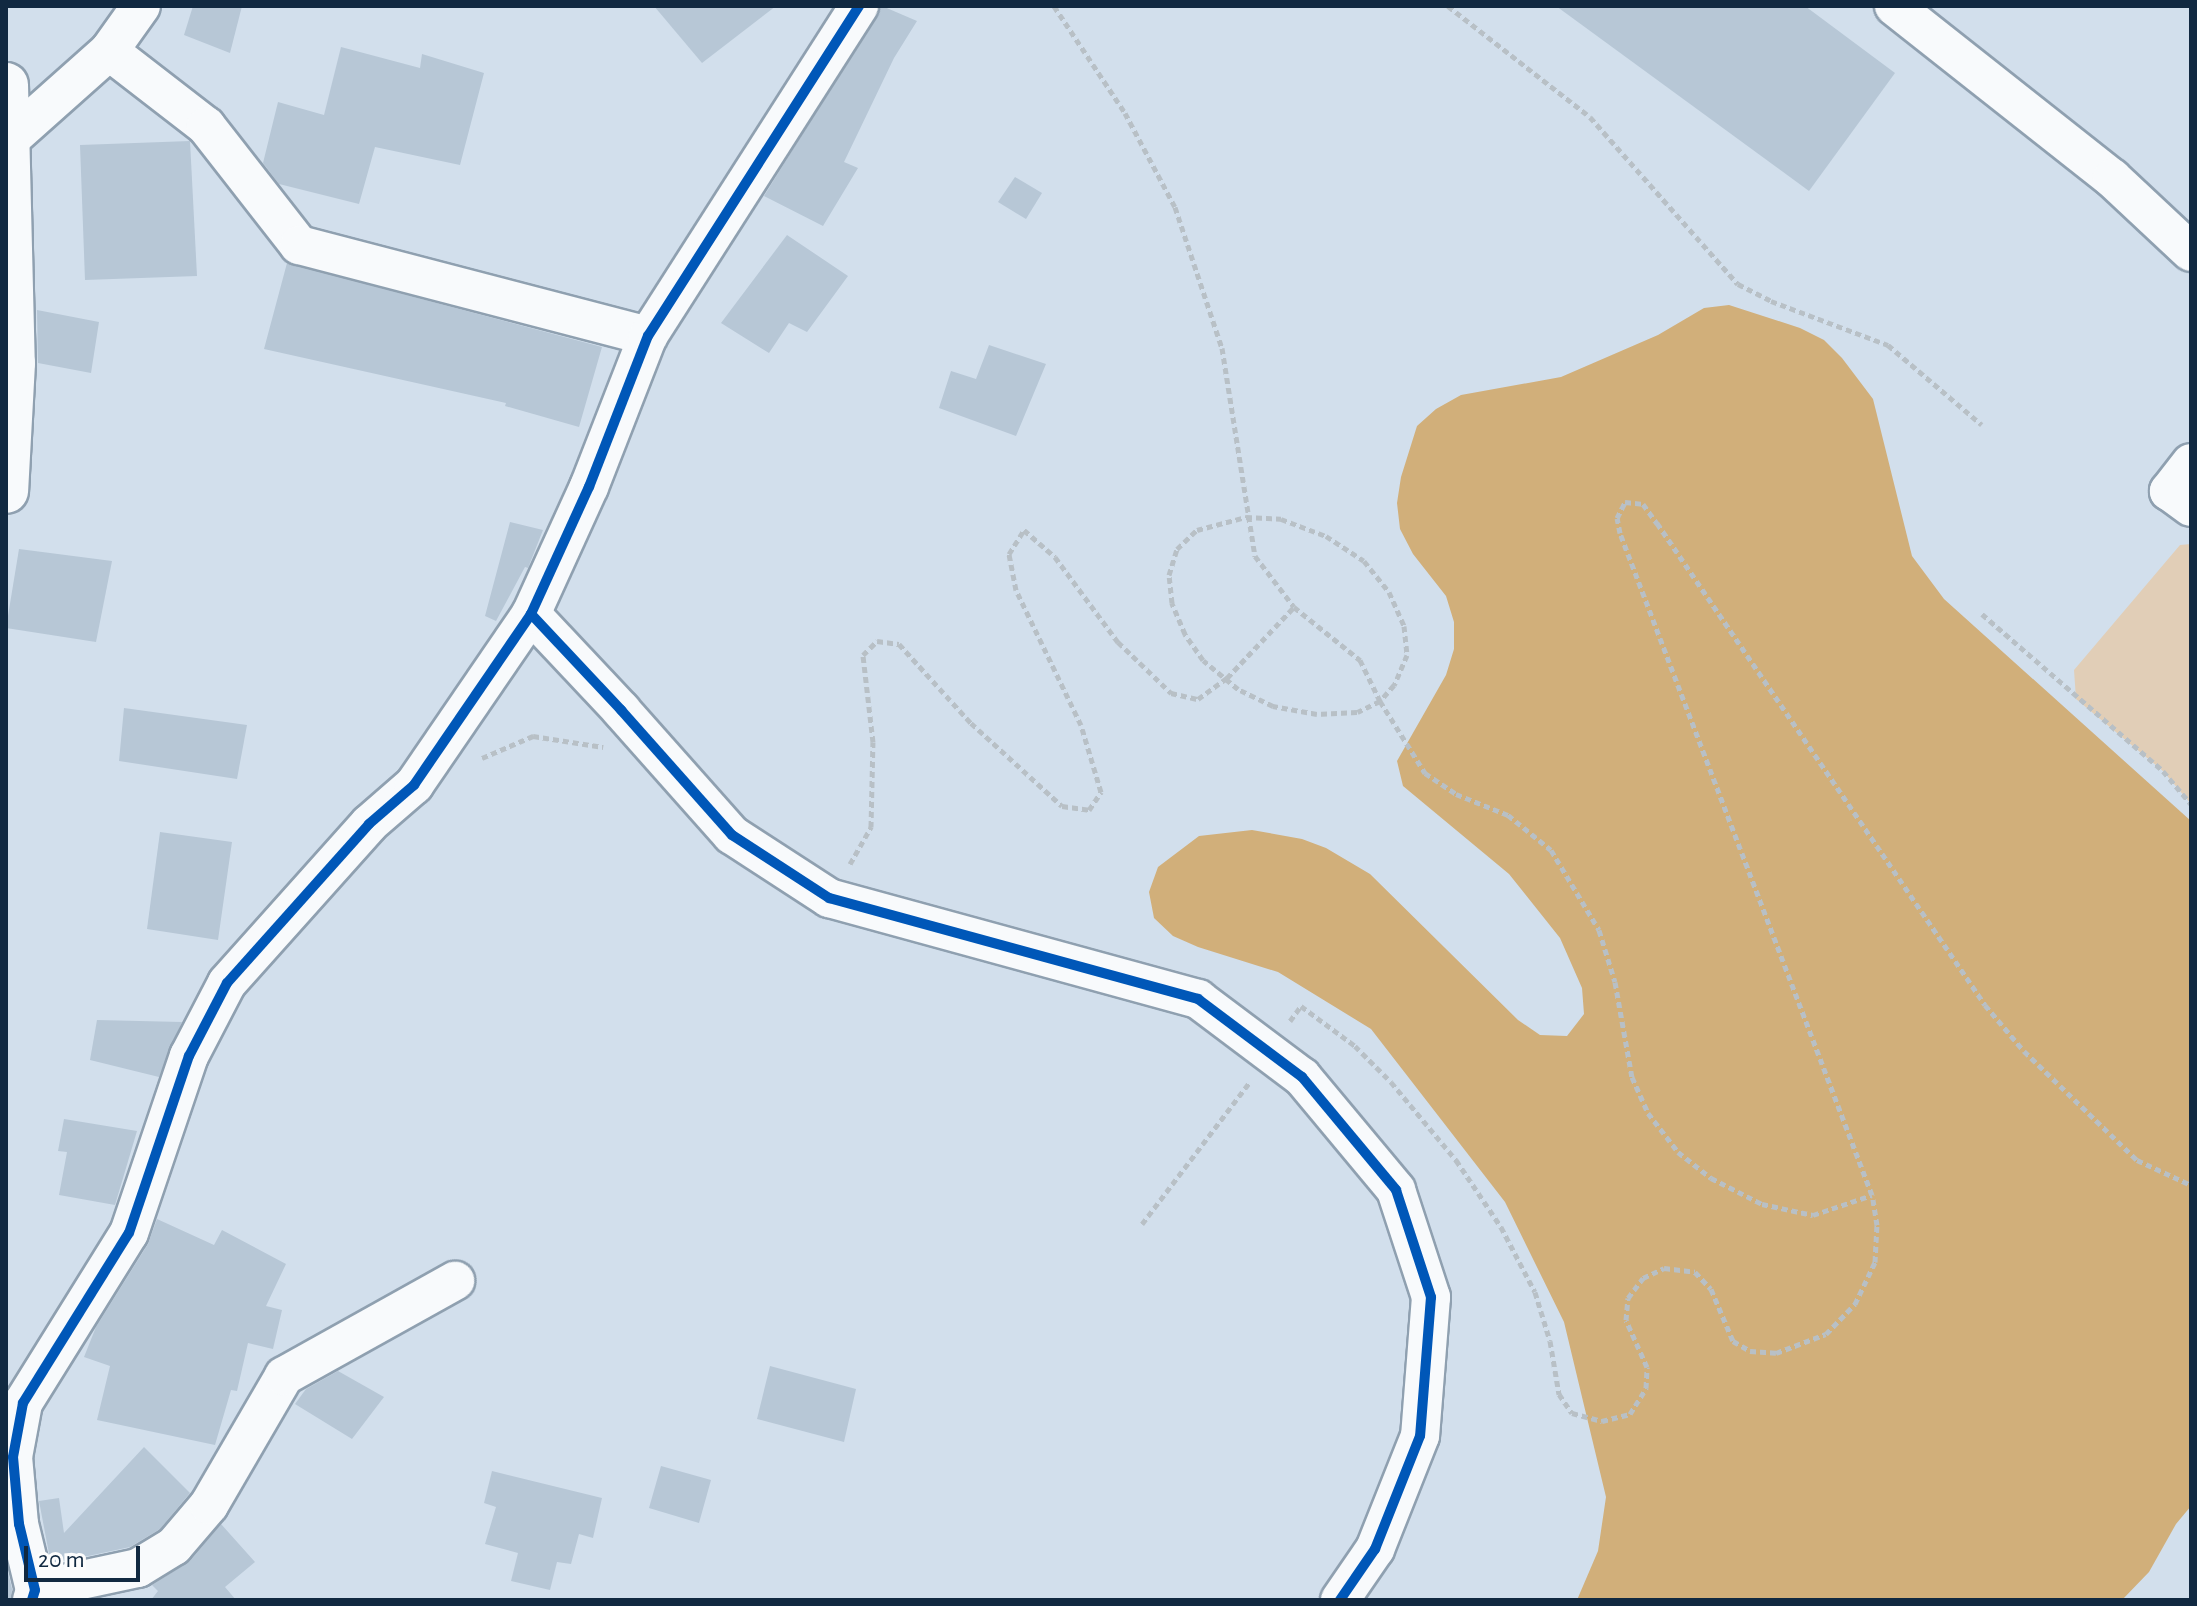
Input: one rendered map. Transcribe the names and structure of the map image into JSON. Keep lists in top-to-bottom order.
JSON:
{
  "scale_bar": "20 m"
}
